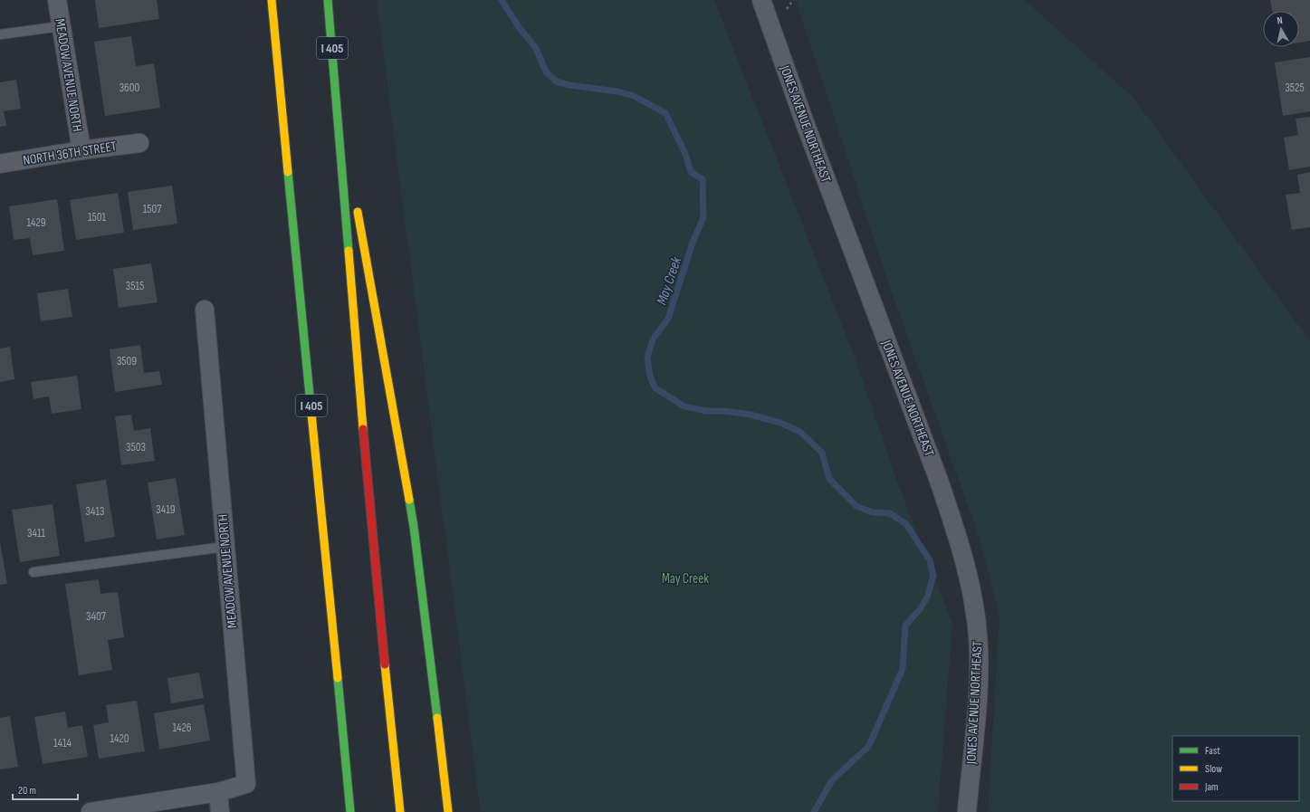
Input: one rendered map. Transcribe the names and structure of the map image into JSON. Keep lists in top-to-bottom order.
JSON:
{
  "streets": {
    "highway": ["I 405"],
    "street": ["MEADOW AVENUE NORTH", "JONES AVENUE NORTHEAST", "NORTH 36TH STREET"]
  },
  "crossings": [
    ["MEADOW AVENUE NORTH", "NORTH 36TH STREET"]
  ],
  "water": ["May Creek"],
  "parks": ["May Creek"],
  "house_numbers": [
    "3600",
    "3525",
    "1507",
    "1501",
    "1429",
    "3515",
    "3509",
    "3503",
    "3419",
    "3413",
    "3411",
    "3407",
    "1426",
    "1420",
    "1414"
  ],
  "legend": ["Fast", "Slow", "Jam"],
  "scale_bar": "20 m",
  "north": "top"
}
